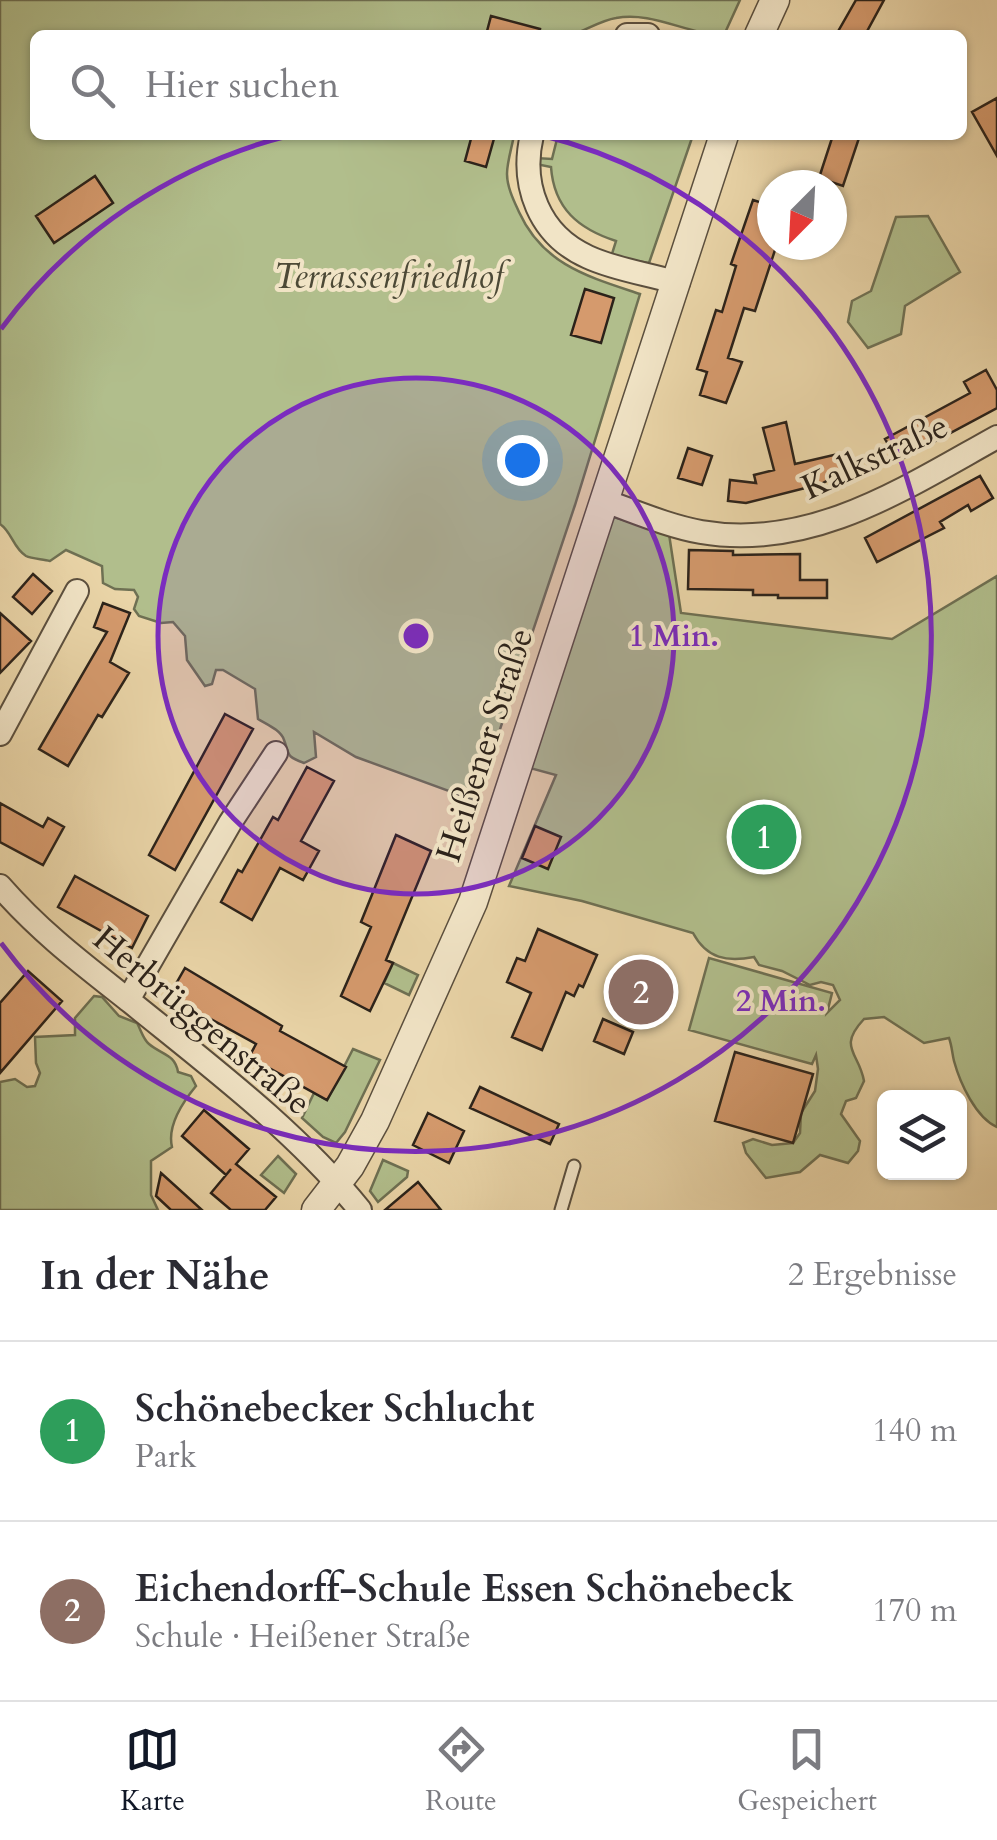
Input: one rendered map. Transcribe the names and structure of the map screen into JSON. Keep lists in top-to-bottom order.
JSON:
{
  "streets": {
    "street": ["Kalkstraße", "Heißener Straße", "Herbrüggenstraße"]
  },
  "crossings": [
    ["Kalkstraße", "Heißener Straße"],
    ["Heißener Straße", "Herbrüggenstraße"]
  ],
  "parks": ["Terrassenfriedhof"],
  "north": "bottom left",
  "page": {
    "search": "Hier suchen",
    "pins": ["1", "2"],
    "heading": ["In der Nähe", "2 Ergebnisse"],
    "list": [
      {
        "mark": "1",
        "name": "Schönebecker Schlucht",
        "note": "Park",
        "value": "140 m"
      },
      {
        "mark": "2",
        "name": "Eichendorff-Schule Essen Schönebeck",
        "note": "Schule · Heißener Straße",
        "value": "170 m"
      }
    ],
    "nav": ["Karte", "Route", "Gespeichert"]
  },
  "rings": ["1 Min.", "2 Min."]
}
